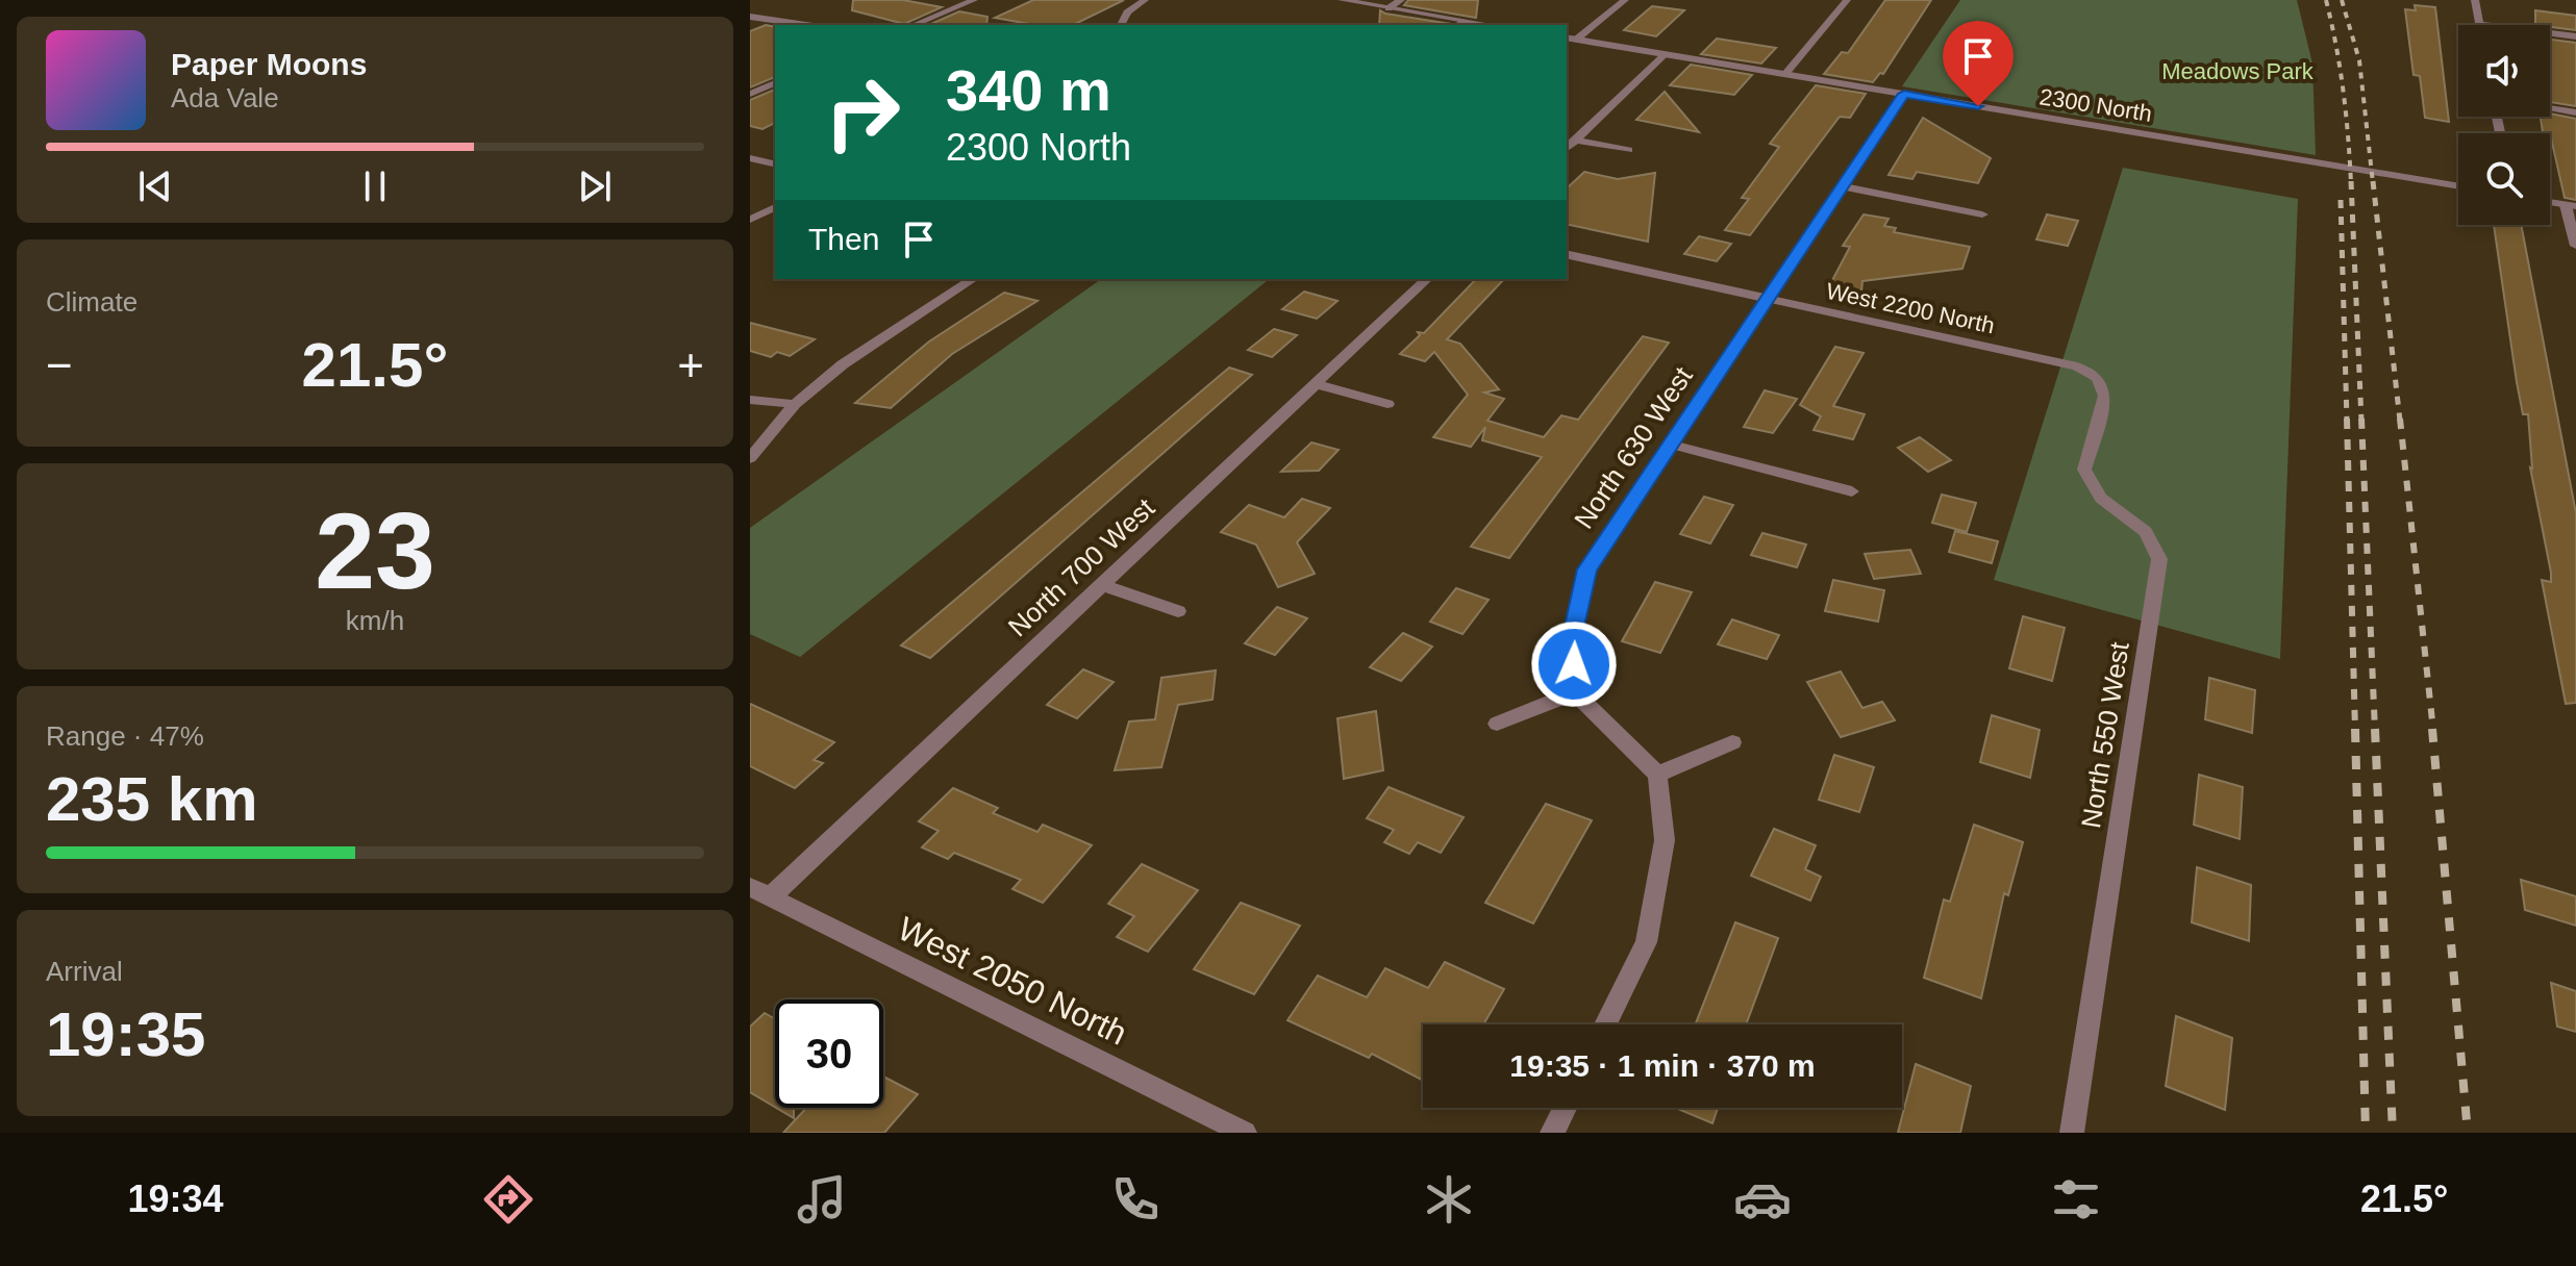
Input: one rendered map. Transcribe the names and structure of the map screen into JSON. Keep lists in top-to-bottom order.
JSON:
{
  "streets": {
    "street": [
      "2300 North",
      "West 2200 North",
      "North 630 West",
      "North 700 West",
      "North 550 West",
      "West 2050 North"
    ]
  },
  "crossings": [
    ["2300 North", "North 630 West"],
    ["West 2200 North", "North 630 West"],
    ["West 2200 North", "North 550 West"],
    ["North 700 West", "West 2050 North"]
  ],
  "parks": ["Meadows Park"],
  "page": {
    "turn": ["340 m", "2300 North"],
    "song": ["Paper Moons", "Ada Vale"],
    "then": "Then",
    "tile": [
      "Climate",
      ["23", "km/h"],
      ["Range · 47%", "235 km"],
      ["Arrival", "19:35"]
    ],
    "heat": ["−", "21.5°", "+"],
    "limit": "30",
    "trip": "19:35 · 1 min · 370 m",
    "tabs": ["19:34", "21.5°"]
  }
}
